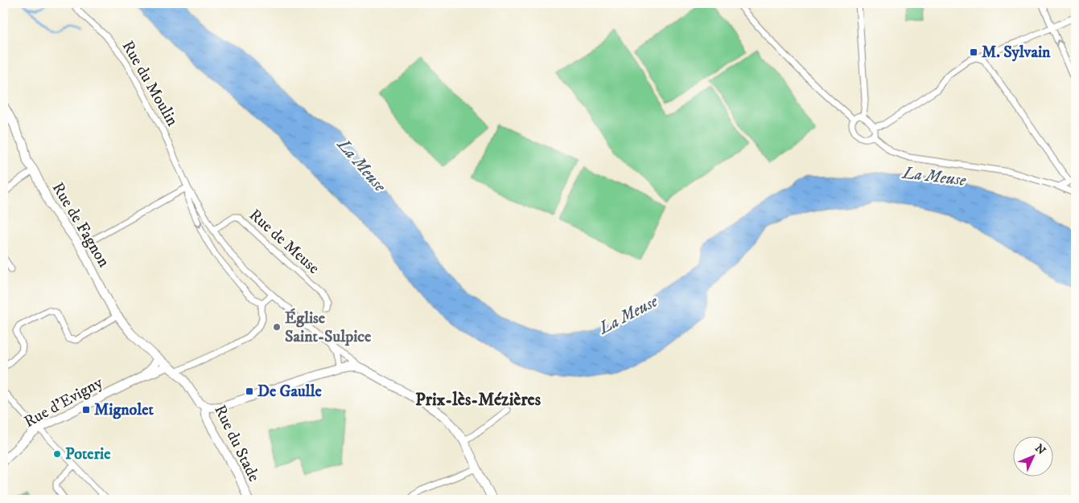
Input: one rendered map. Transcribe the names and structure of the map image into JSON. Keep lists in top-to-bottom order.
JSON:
{
  "streets": {
    "street": [
      "Rue du Moulin",
      "Rue de Fagnon",
      "Rue de Meuse",
      "Rue d'Evigny",
      "Rue du Stade"
    ]
  },
  "crossings": [
    ["Rue du Moulin", "Rue de Meuse"],
    ["Rue de Fagnon", "Rue d'Evigny"],
    ["Rue de Fagnon", "Rue du Stade"],
    ["Rue d'Evigny", "Rue du Stade"]
  ],
  "districts": ["Prix-lès-Mézières"],
  "water": ["La Meuse"],
  "places": {
    "transit": ["M. Sylvain", "De Gaulle", "Mignolet"],
    "other": ["Église Saint-Sulpice", "Poterie"]
  },
  "north": "top right"
}
